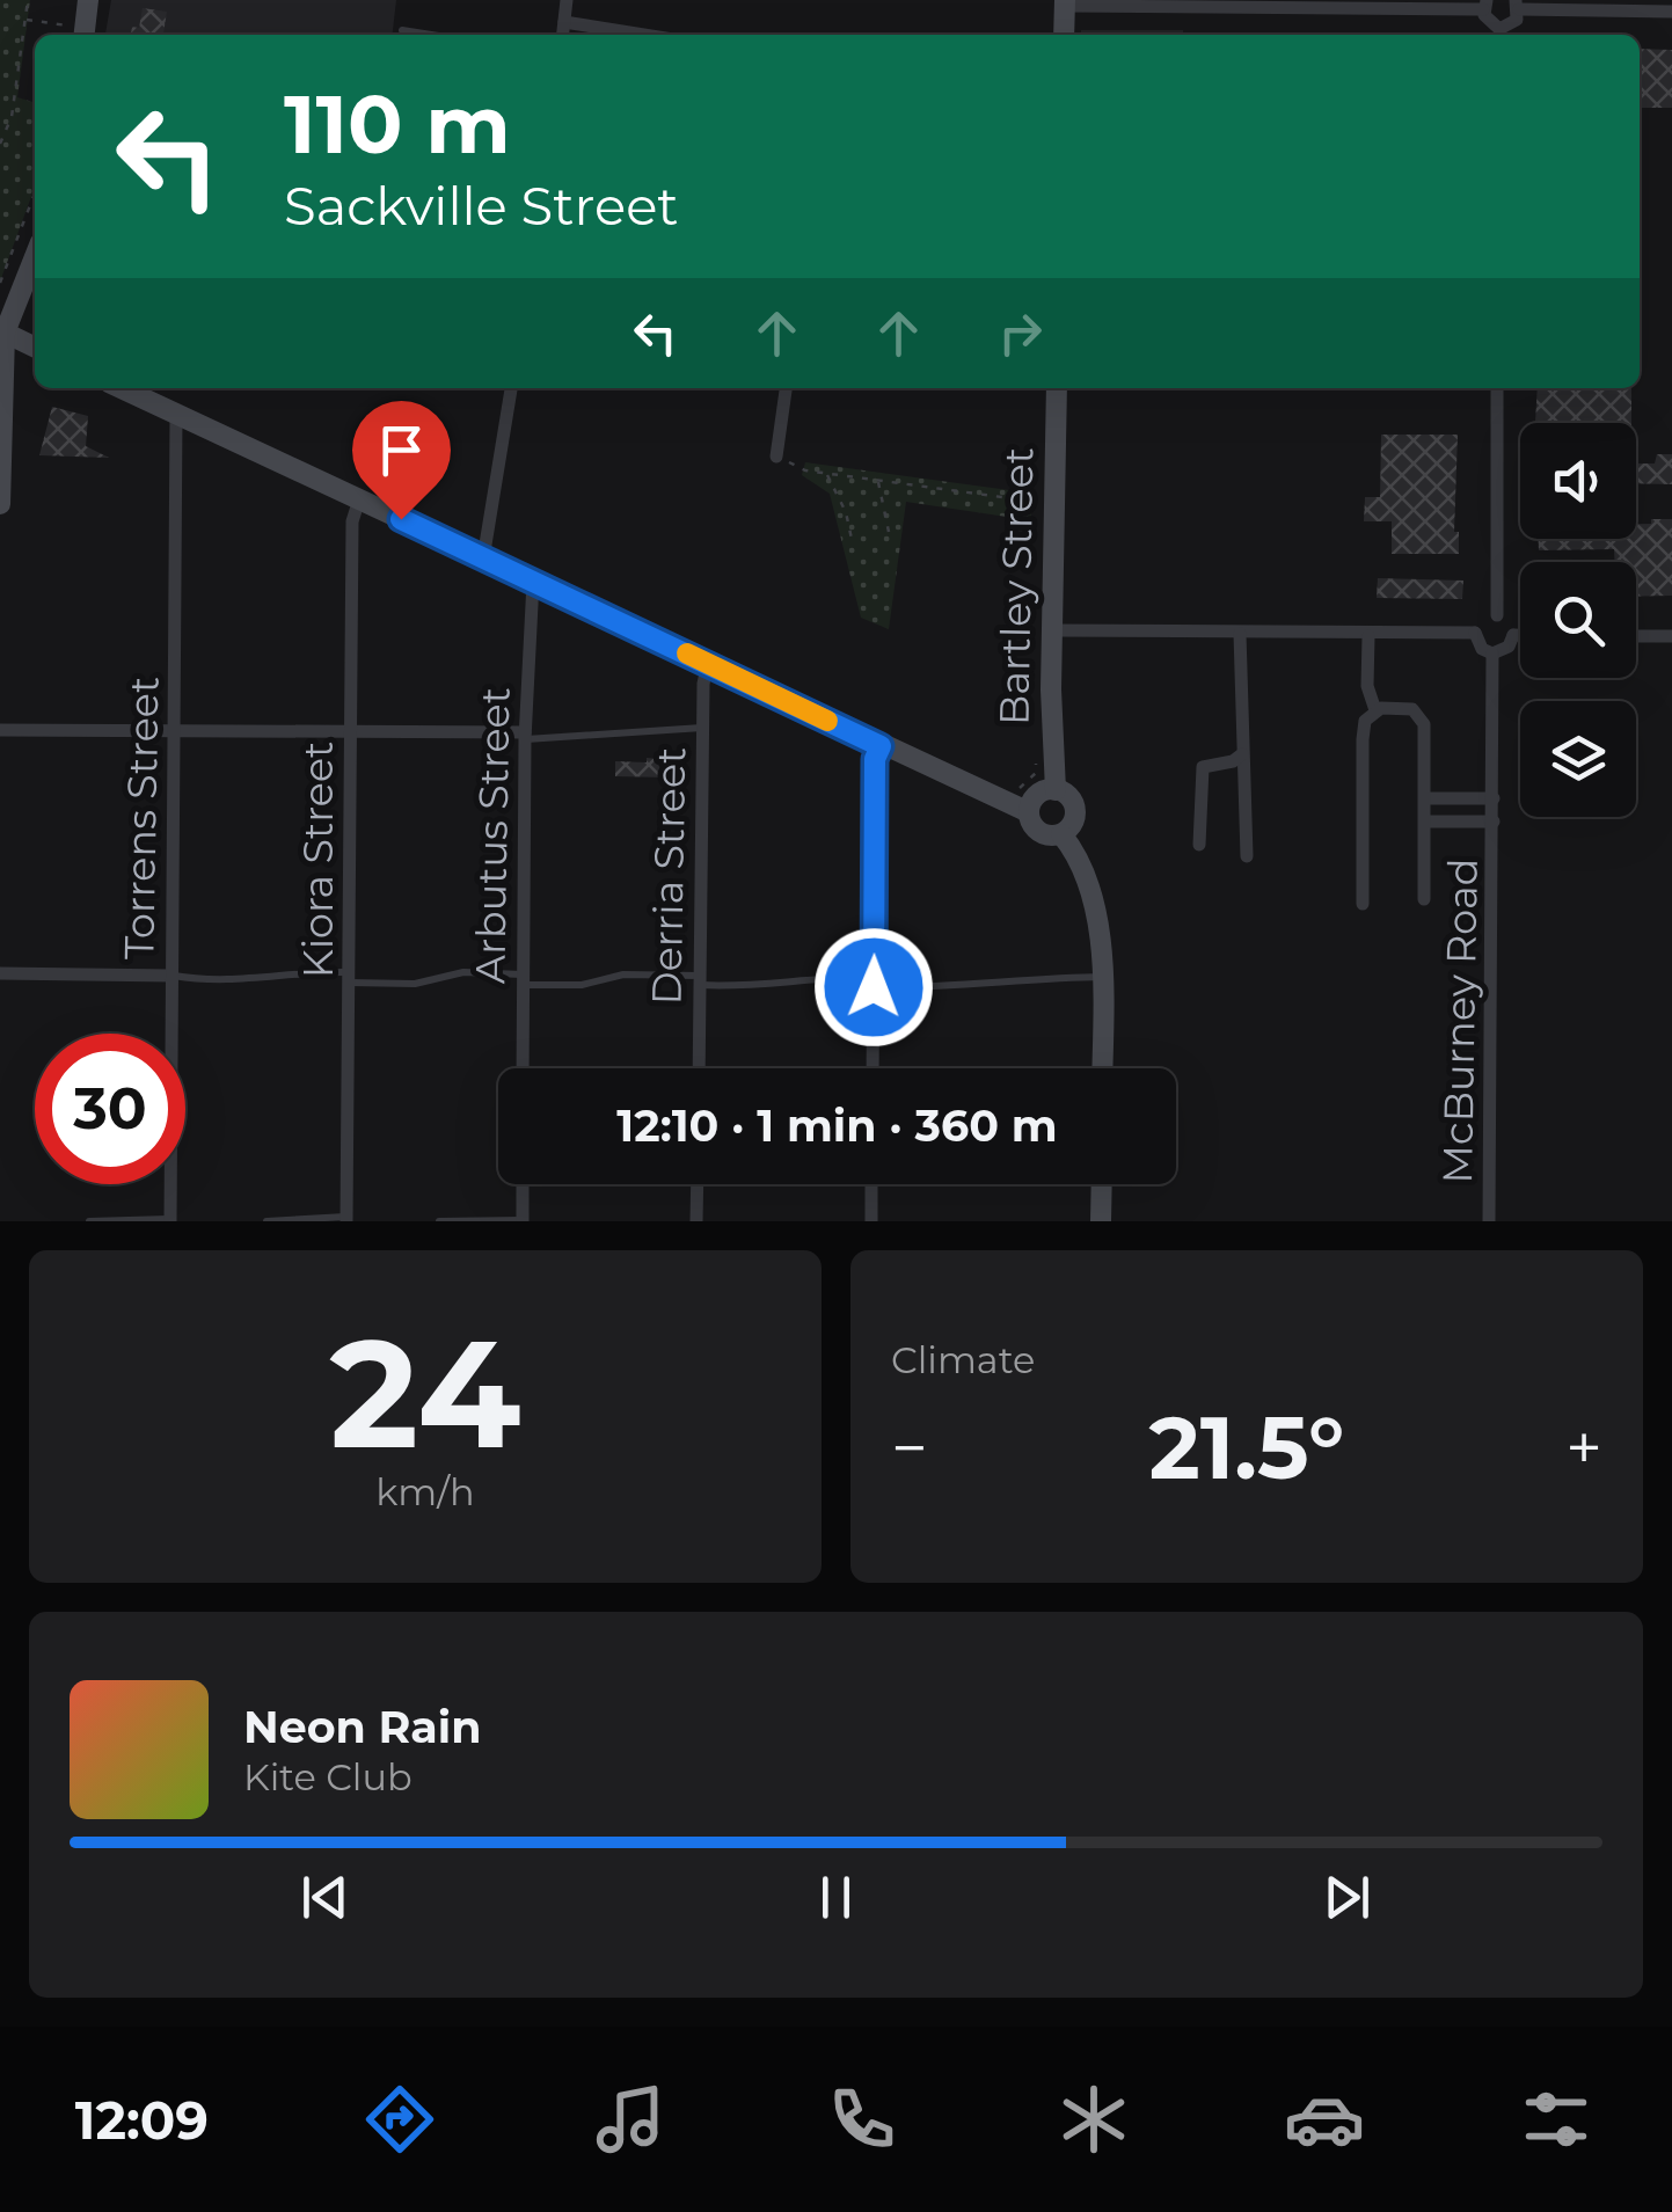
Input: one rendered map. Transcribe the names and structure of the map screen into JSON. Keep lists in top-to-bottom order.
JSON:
{
  "streets": {
    "main road": ["Bartley Street"],
    "street": [
      "Torrens Street",
      "Arbutus Street",
      "Kiora Street",
      "Derria Street",
      "McBurney Road"
    ]
  },
  "page": {
    "turn": ["110 m", "Sackville Street"],
    "limit": "30",
    "trip": "12:10 · 1 min · 360 m",
    "tile": [
      ["24", "km/h"],
      "Climate"
    ],
    "heat": ["−", "21.5°", "+"],
    "song": ["Neon Rain", "Kite Club"],
    "tabs": "12:09"
  }
}
